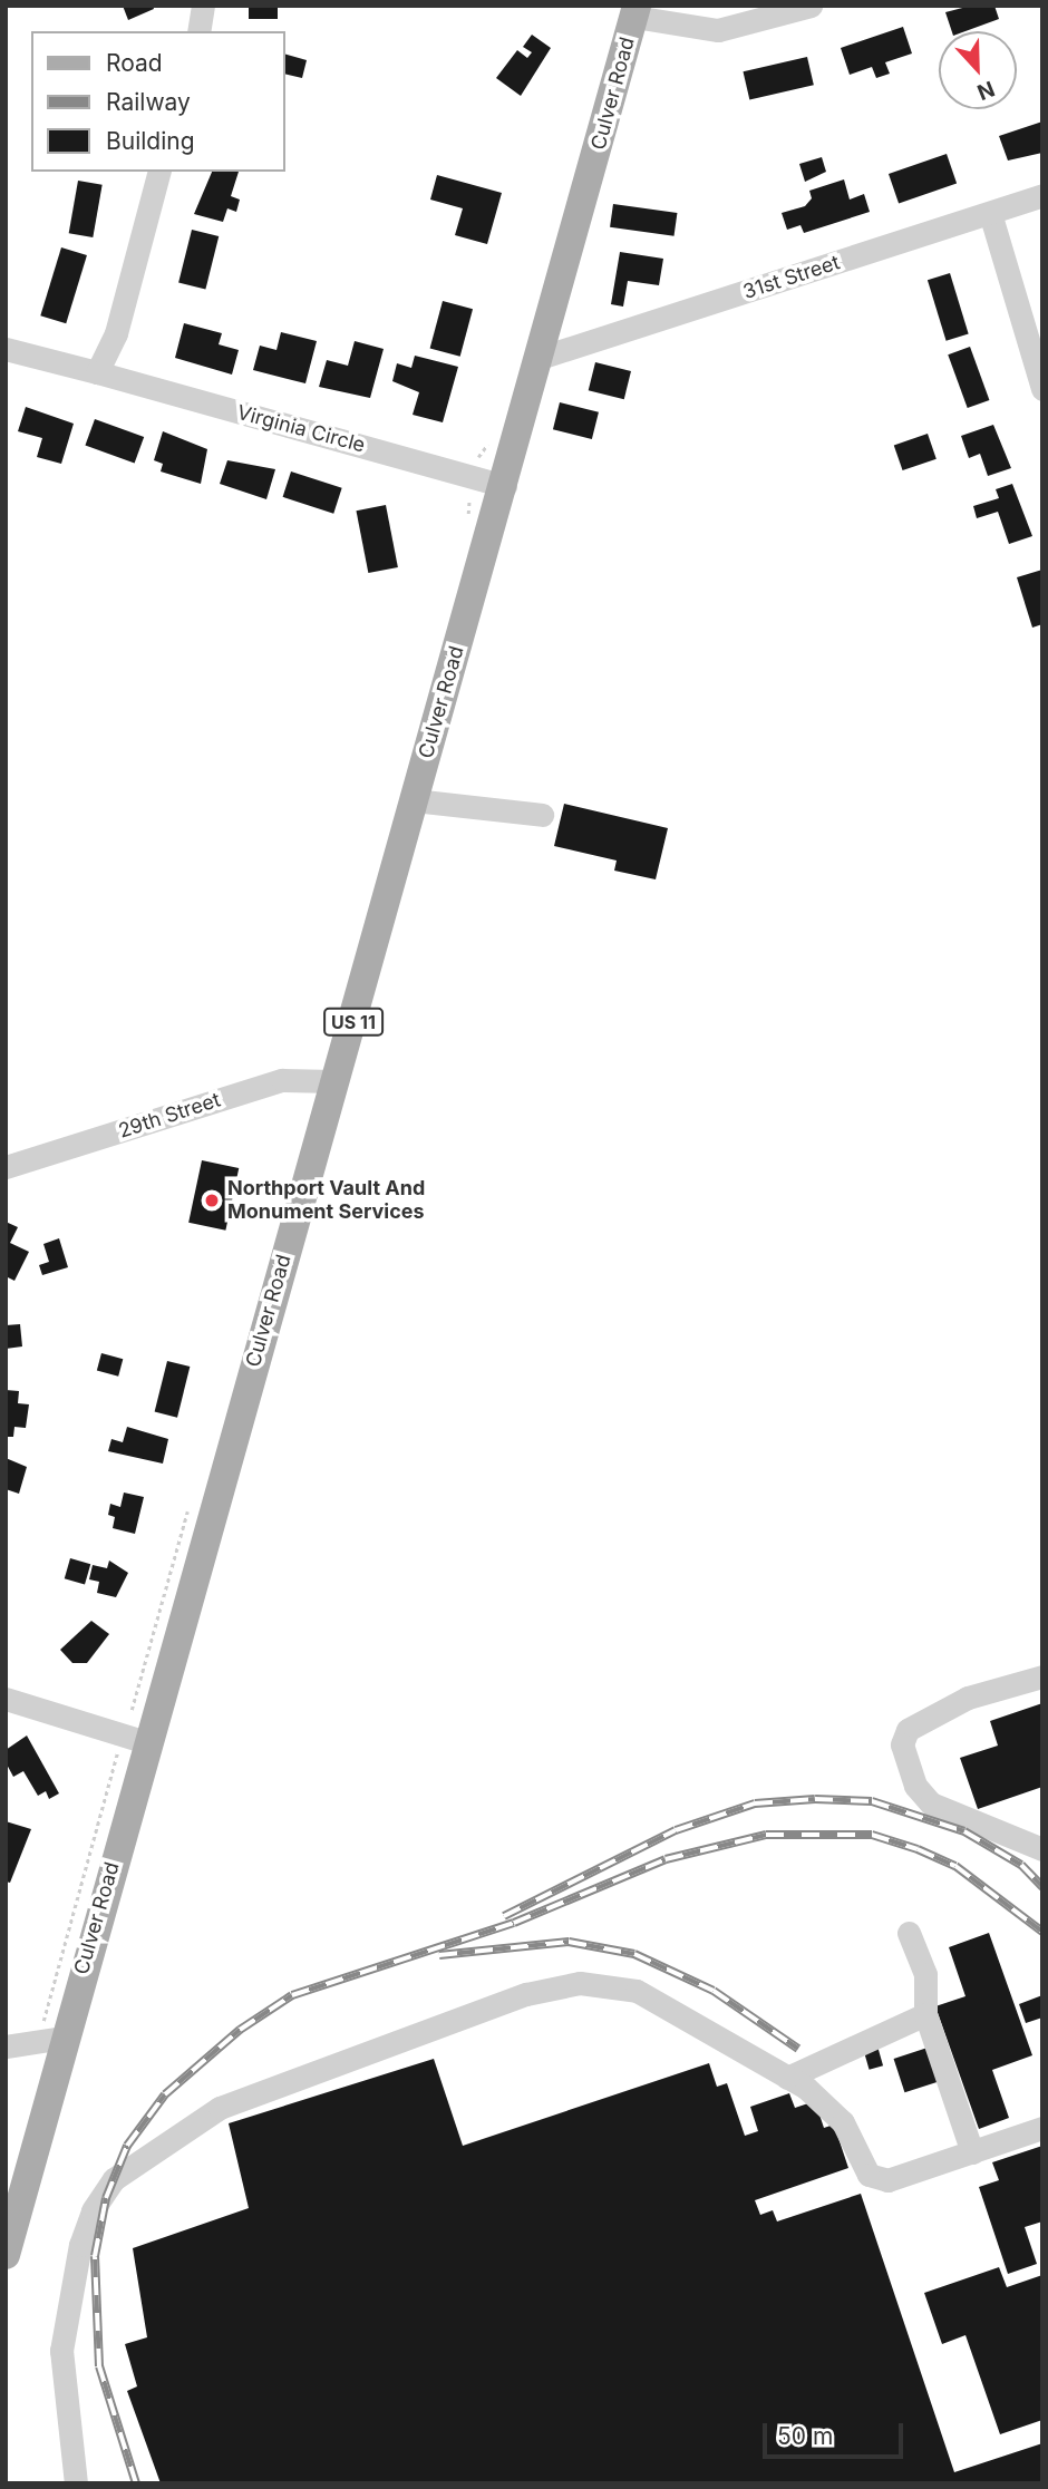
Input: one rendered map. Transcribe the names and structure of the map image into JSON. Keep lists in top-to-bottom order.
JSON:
{
  "streets": {
    "main road": ["Culver Road", "US 11"],
    "street": ["31st Street", "Virginia Circle", "29th Street"]
  },
  "crossings": [
    ["Culver Road", "31st Street"],
    ["Culver Road", "Virginia Circle"],
    ["Culver Road", "29th Street"]
  ],
  "places": ["Northport Vault And Monument Services"],
  "legend": ["Road", "Railway", "Building"],
  "scale_bar": "50 m",
  "north": "bottom"
}
